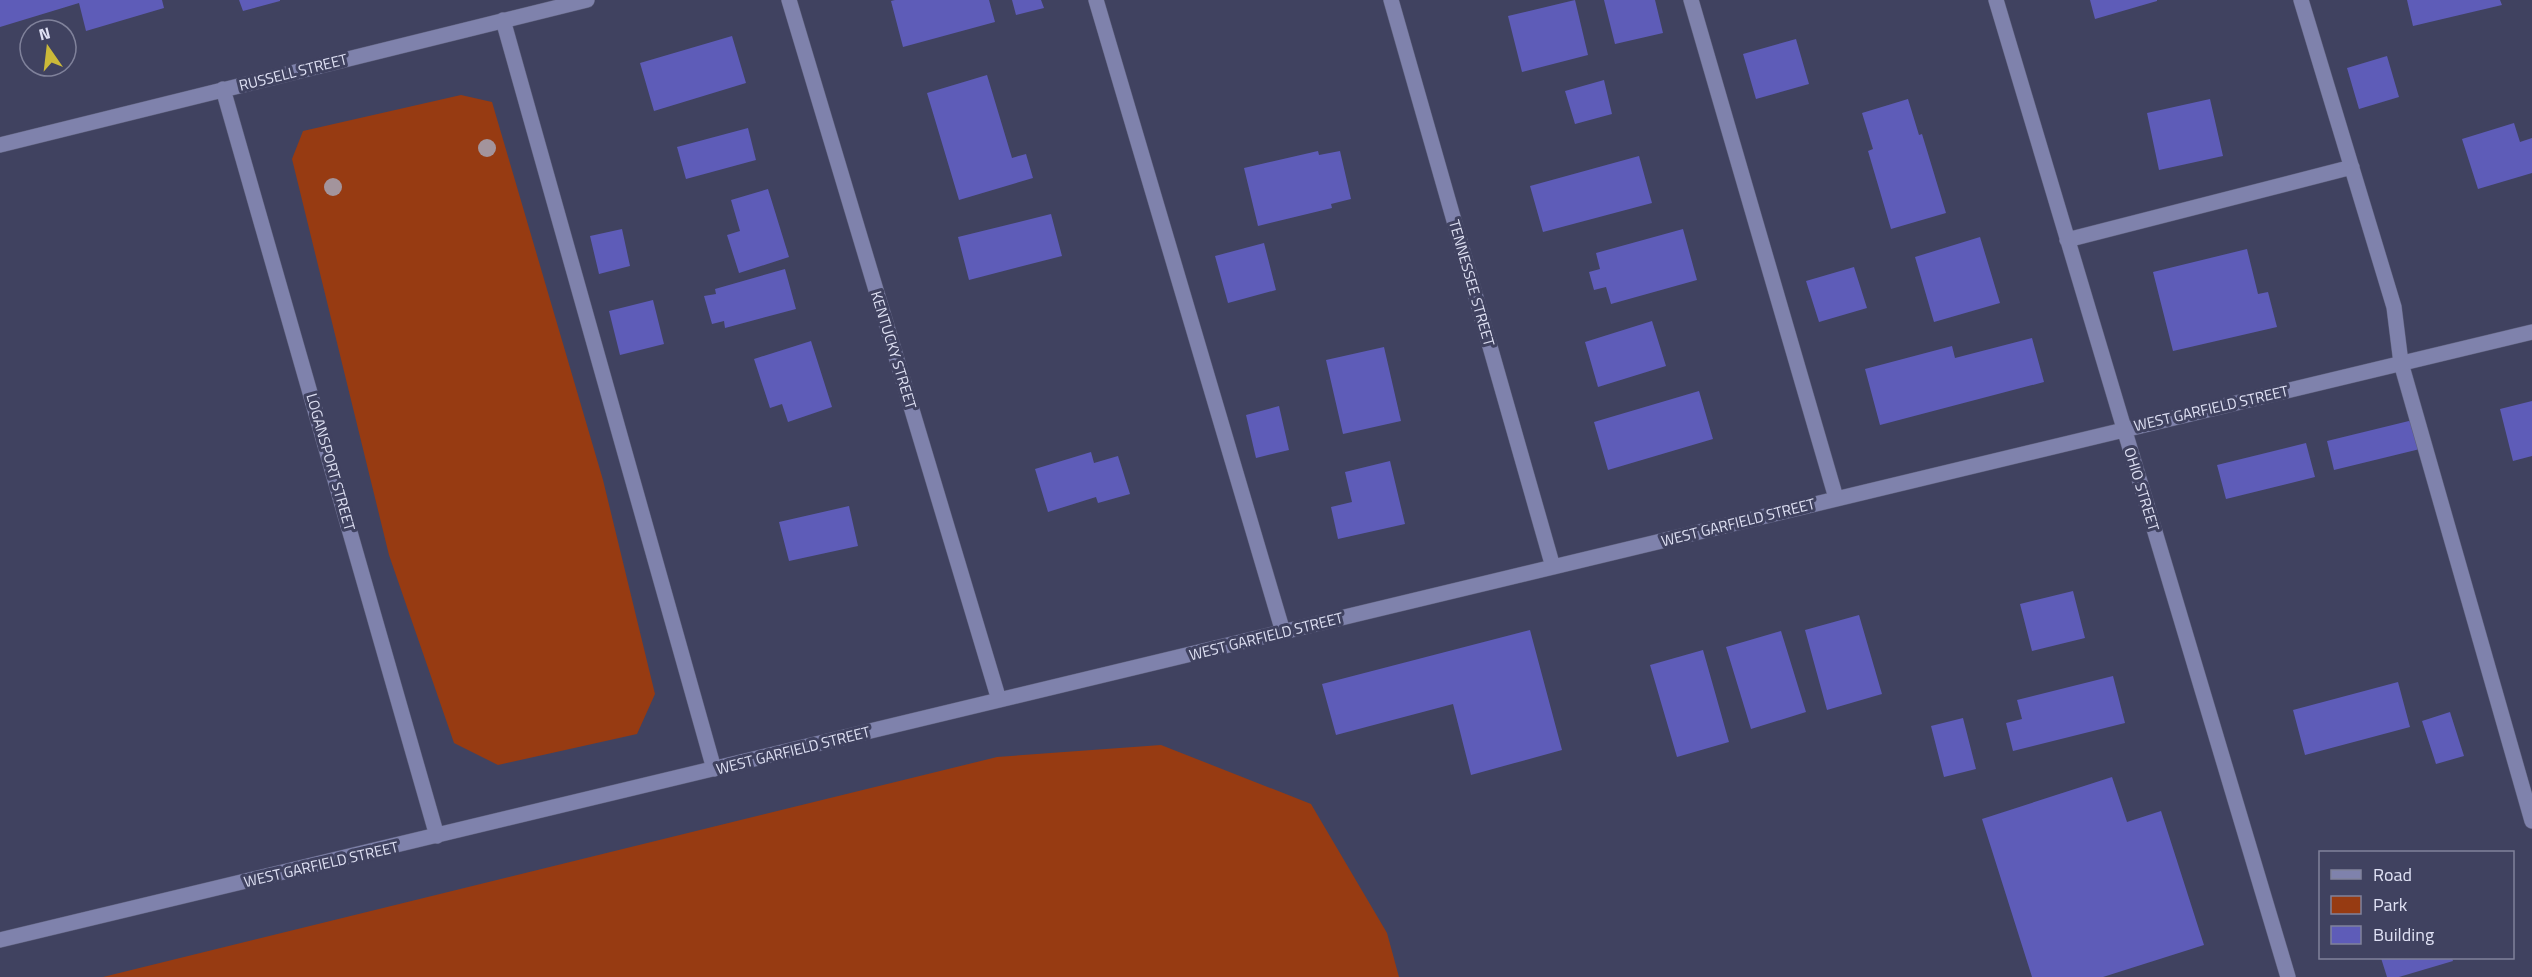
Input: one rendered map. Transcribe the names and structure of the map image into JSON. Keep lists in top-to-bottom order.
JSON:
{
  "streets": {
    "street": [
      "RUSSELL STREET",
      "TENNESSEE STREET",
      "KENTUCKY STREET",
      "WEST GARFIELD STREET",
      "LOGANSPORT STREET",
      "OHIO STREET"
    ]
  },
  "crossings": [
    ["RUSSELL STREET", "LOGANSPORT STREET"],
    ["TENNESSEE STREET", "WEST GARFIELD STREET"],
    ["KENTUCKY STREET", "WEST GARFIELD STREET"],
    ["WEST GARFIELD STREET", "LOGANSPORT STREET"],
    ["WEST GARFIELD STREET", "OHIO STREET"]
  ],
  "legend": ["Road", "Park", "Building"],
  "north": "top"
}
